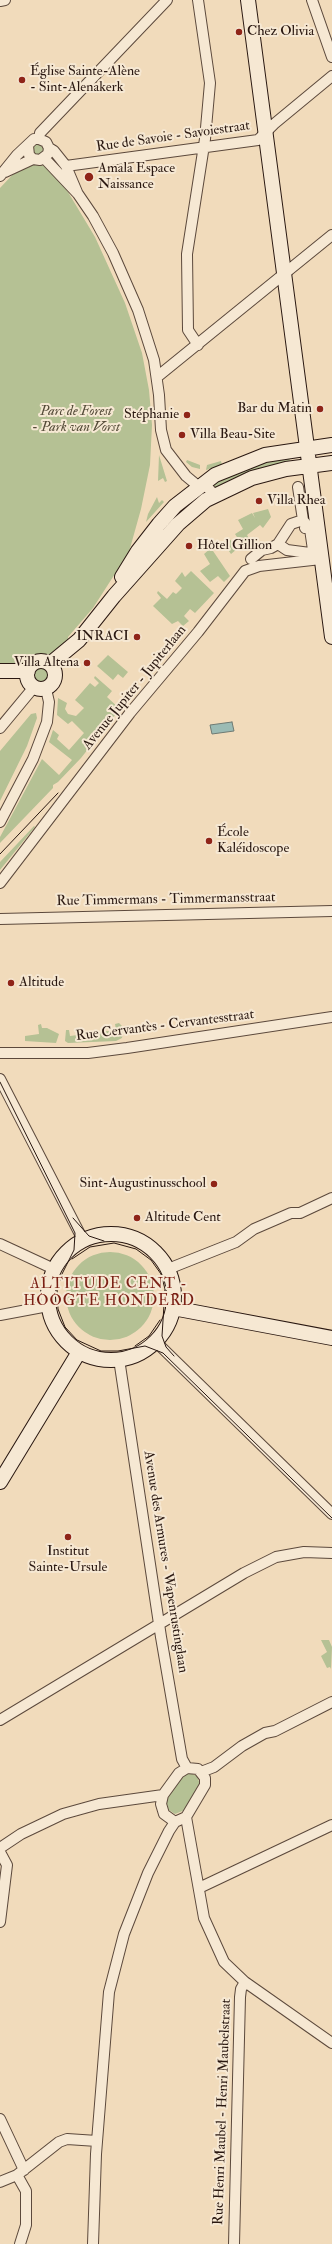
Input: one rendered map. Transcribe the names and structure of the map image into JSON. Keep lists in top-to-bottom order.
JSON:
{
  "streets": {
    "street": [
      "Rue de Savoie - Savoiestraat",
      "Avenue Jupiter - Jupiterlaan",
      "Rue Timmermans - Timmermansstraat",
      "Rue Cervantès - Cervantesstraat",
      "Avenue des Armures - Wapenrustinglaan",
      "Rue Henri Maubel - Henri Maubelstraat"
    ]
  },
  "districts": ["ALTITUDE CENT - HOOGTE HONDERD"],
  "parks": ["Parc de Forest - Park van Vorst"],
  "places": [
    "Chez Olivia",
    "Église Sainte-Alène - Sint-Alenakerk",
    "Amala Espace Naissance",
    "Bar du Matin",
    "Stéphanie",
    "Villa Beau-Site",
    "Villa Rhea",
    "Hôtel Gillion",
    "INRACI",
    "Villa Altena",
    "École Kaléidoscope",
    "Altitude",
    "Sint-Augustinusschool",
    "Altitude Cent",
    "Institut Sainte-Ursule"
  ]
}
